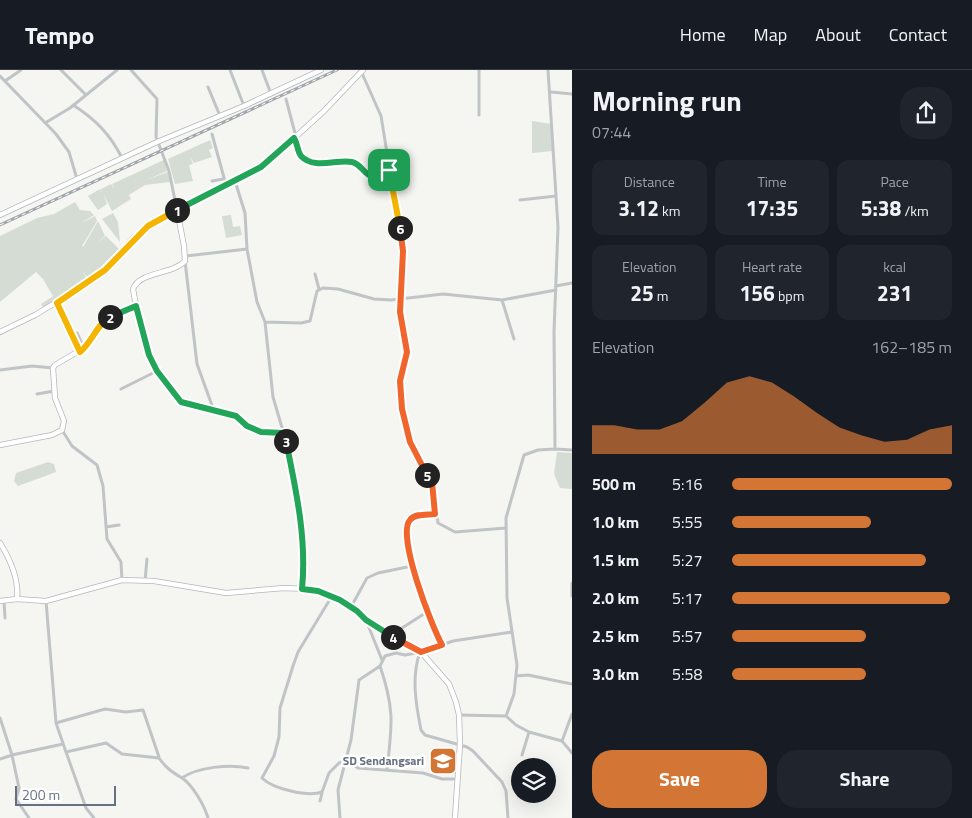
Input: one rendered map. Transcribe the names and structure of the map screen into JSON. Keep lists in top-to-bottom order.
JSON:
{
  "places": {
    "school or university": ["SD Sendangsari"]
  },
  "scale_bar": "200 m",
  "page": {
    "header": "Tempo",
    "nav": [
      "Home",
      "Map",
      "About",
      "Contact"
    ],
    "heading": ["Morning run", "07:44"],
    "stats": [
      ["Distance", "3.12 km"],
      ["Time", "17:35"],
      ["Pace", "5:38 /km"],
      ["Elevation", "25 m"],
      ["Heart rate", "156 bpm"],
      ["kcal", "231"]
    ],
    "pins": [
      "1",
      "6",
      "2",
      "3",
      "5",
      "4"
    ],
    "chart": ["Elevation", "162–185 m"],
    "list": [
      {
        "name": "500 m",
        "note": "5:16"
      },
      {
        "name": "1.0 km",
        "note": "5:55"
      },
      {
        "name": "1.5 km",
        "note": "5:27"
      },
      {
        "name": "2.0 km",
        "note": "5:17"
      },
      {
        "name": "2.5 km",
        "note": "5:57"
      },
      {
        "name": "3.0 km",
        "note": "5:58"
      }
    ],
    "buttons": ["Save", "Share"],
    "scale": "200 m"
  }
}
